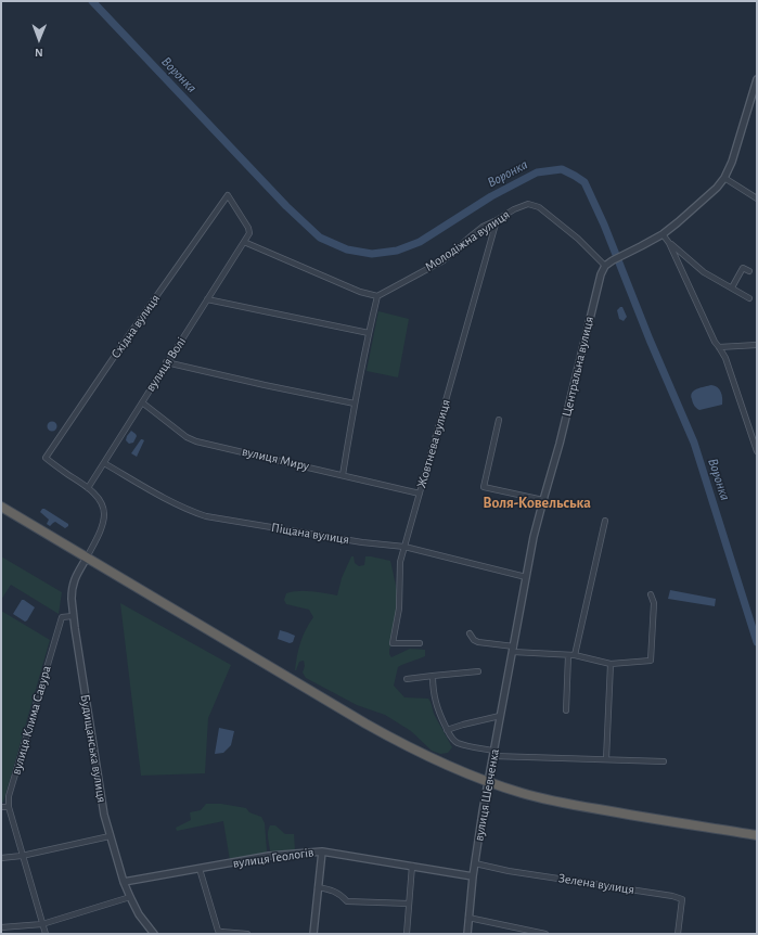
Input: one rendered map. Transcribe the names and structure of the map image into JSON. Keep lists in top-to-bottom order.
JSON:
{
  "streets": {
    "street": [
      "Молодіжна вулиця",
      "Східна вулиця",
      "вулиця Волі",
      "Центральна вулиця",
      "Жовтнева вулиця",
      "вулиця Миру",
      "Піщана вулиця",
      "вулиця Клима Савура",
      "Будищанська вулиця",
      "вулиця Шевченка",
      "вулиця Геологів",
      "Зелена вулиця"
    ]
  },
  "crossings": [
    ["Молодіжна вулиця", "Центральна вулиця"],
    ["Молодіжна вулиця", "Жовтнева вулиця"],
    ["Східна вулиця", "вулиця Волі"],
    ["вулиця Волі", "вулиця Миру"],
    ["вулиця Волі", "Піщана вулиця"],
    ["Центральна вулиця", "Піщана вулиця"],
    ["Центральна вулиця", "вулиця Шевченка"],
    ["Жовтнева вулиця", "вулиця Миру"],
    ["Жовтнева вулиця", "Піщана вулиця"],
    ["вулиця Клима Савура", "Будищанська вулиця"],
    ["Будищанська вулиця", "вулиця Геологів"],
    ["вулиця Шевченка", "вулиця Геологів"],
    ["вулиця Шевченка", "Зелена вулиця"]
  ],
  "districts": ["Воля-Ковельська"],
  "water": ["Воронка"],
  "north": "bottom"
}
